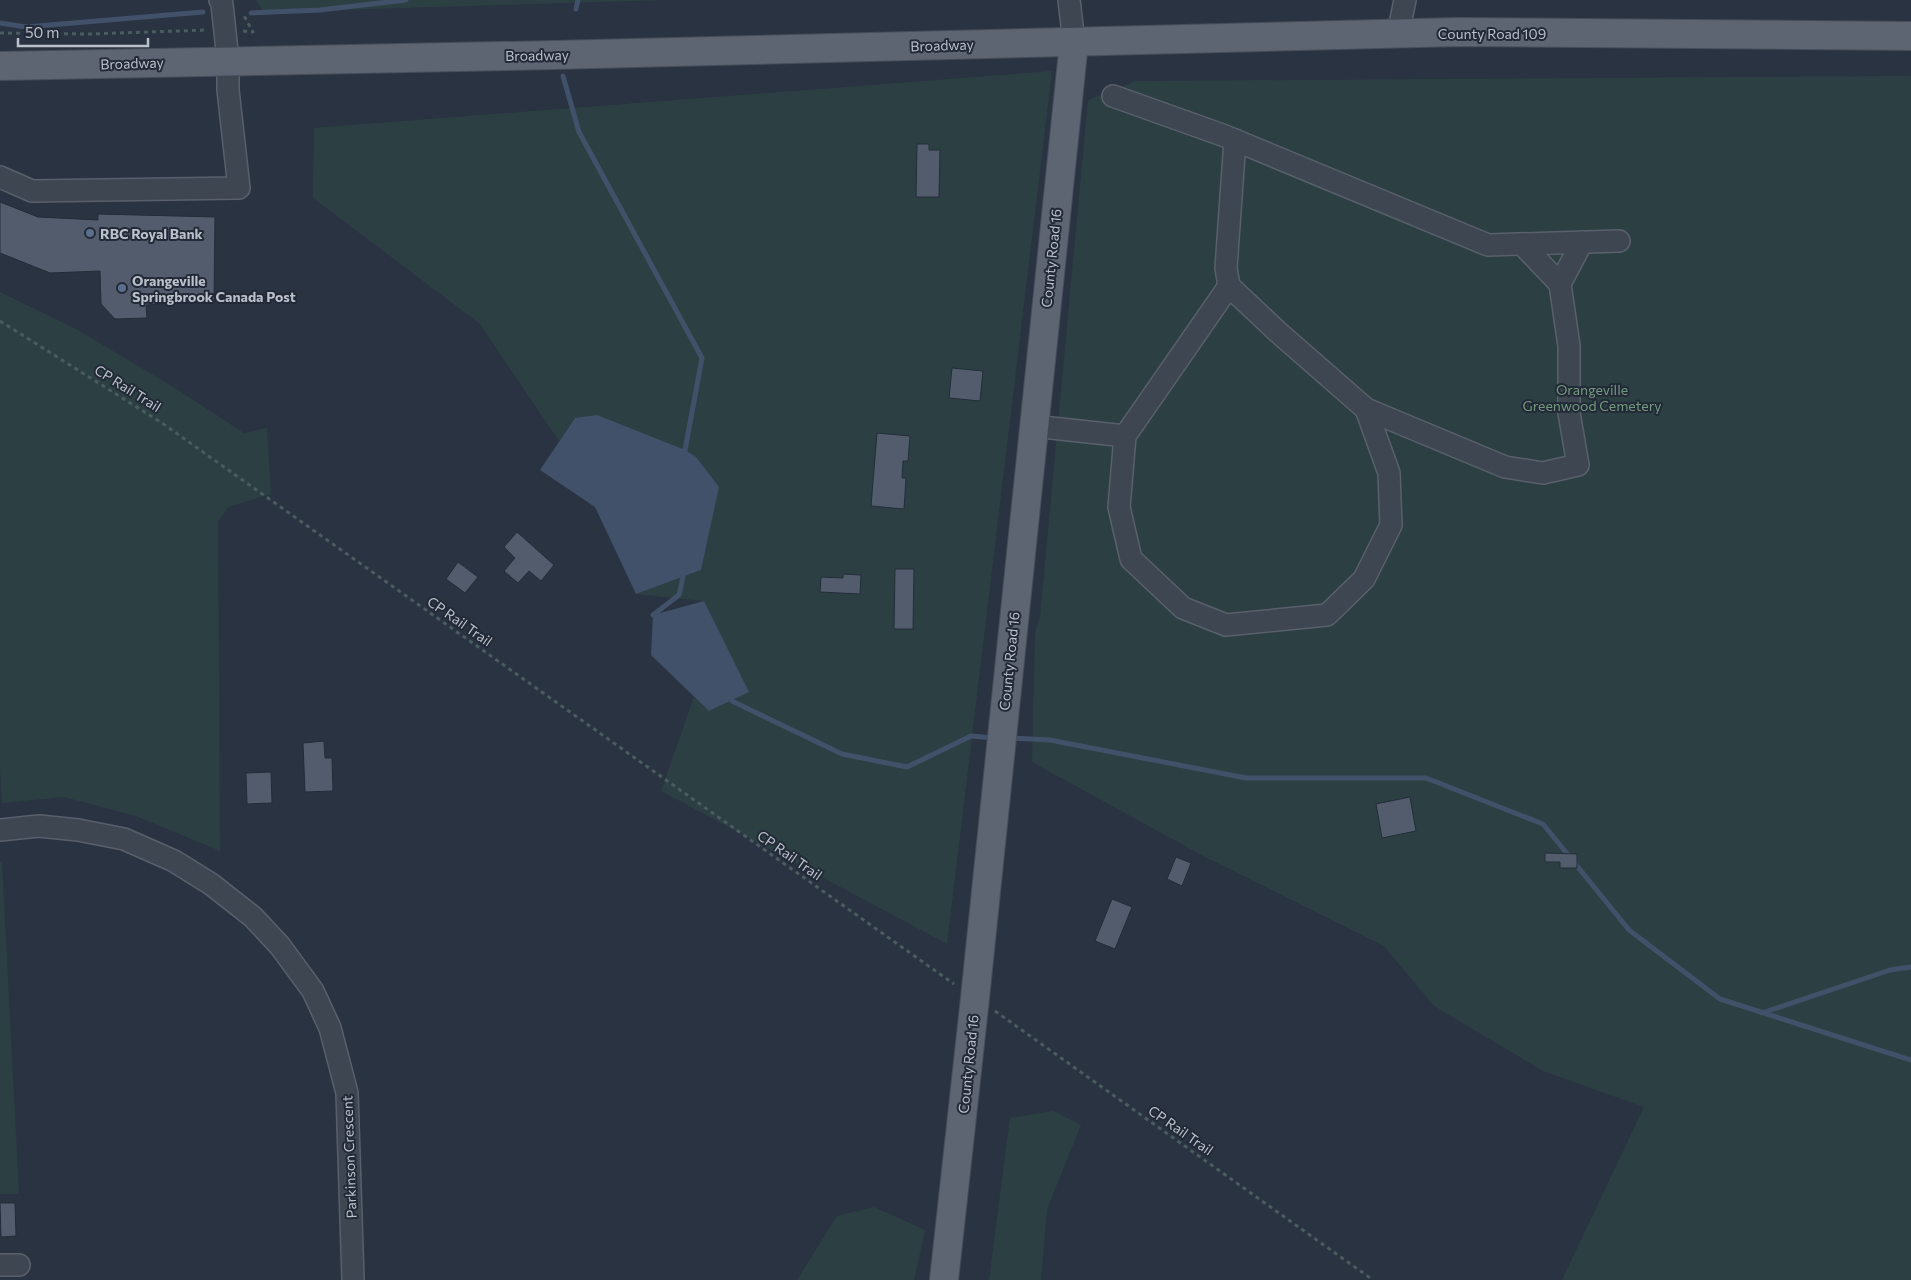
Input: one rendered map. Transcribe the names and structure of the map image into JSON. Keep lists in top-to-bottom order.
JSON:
{
  "streets": {
    "main road": ["County Road 109", "Broadway", "County Road 16"],
    "street": ["Parkinson Crescent"],
    "path": ["CP Rail Trail"]
  },
  "crossings": [
    ["County Road 109", "Broadway"],
    ["County Road 109", "County Road 16"],
    ["Broadway", "County Road 16"],
    ["County Road 16", "CP Rail Trail"]
  ],
  "parks": ["Orangeville Greenwood Cemetery"],
  "places": ["RBC Royal Bank", "Orangeville Springbrook Canada Post"],
  "scale_bar": "50 m"
}
